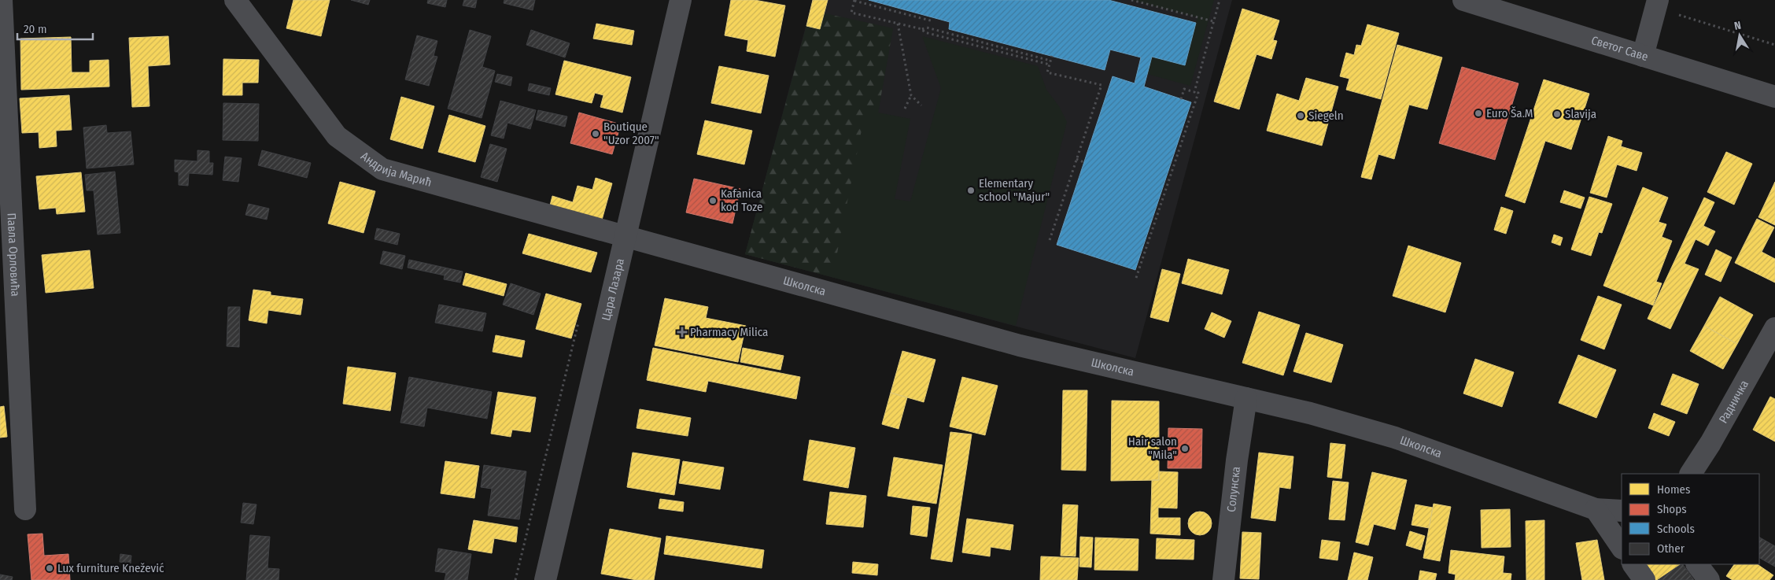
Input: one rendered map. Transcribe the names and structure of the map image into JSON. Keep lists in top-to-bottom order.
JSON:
{
  "streets": {
    "street": [
      "Светог Саве",
      "Андрија Марић",
      "Павла Орловића",
      "Школска",
      "Цара Лазара",
      "Радничка",
      "Солунска"
    ]
  },
  "crossings": [
    ["Андрија Марић", "Школска"],
    ["Андрија Марић", "Цара Лазара"],
    ["Школска", "Цара Лазара"],
    ["Школска", "Солунска"]
  ],
  "places": {
    "other": [
      "Euro Ša.M",
      "Slavija",
      "Siegeln",
      "Boutique \"Uzor 2007\"",
      "Elementary school \"Majur\"",
      "Kafanica kod Toze",
      "Hair salon \"Mila\"",
      "Lux furniture Knežević"
    ],
    "health": ["Pharmacy Milica"]
  },
  "legend": [
    "Homes",
    "Shops",
    "Schools",
    "Other"
  ],
  "scale_bar": "20 m",
  "north": "top"
}
